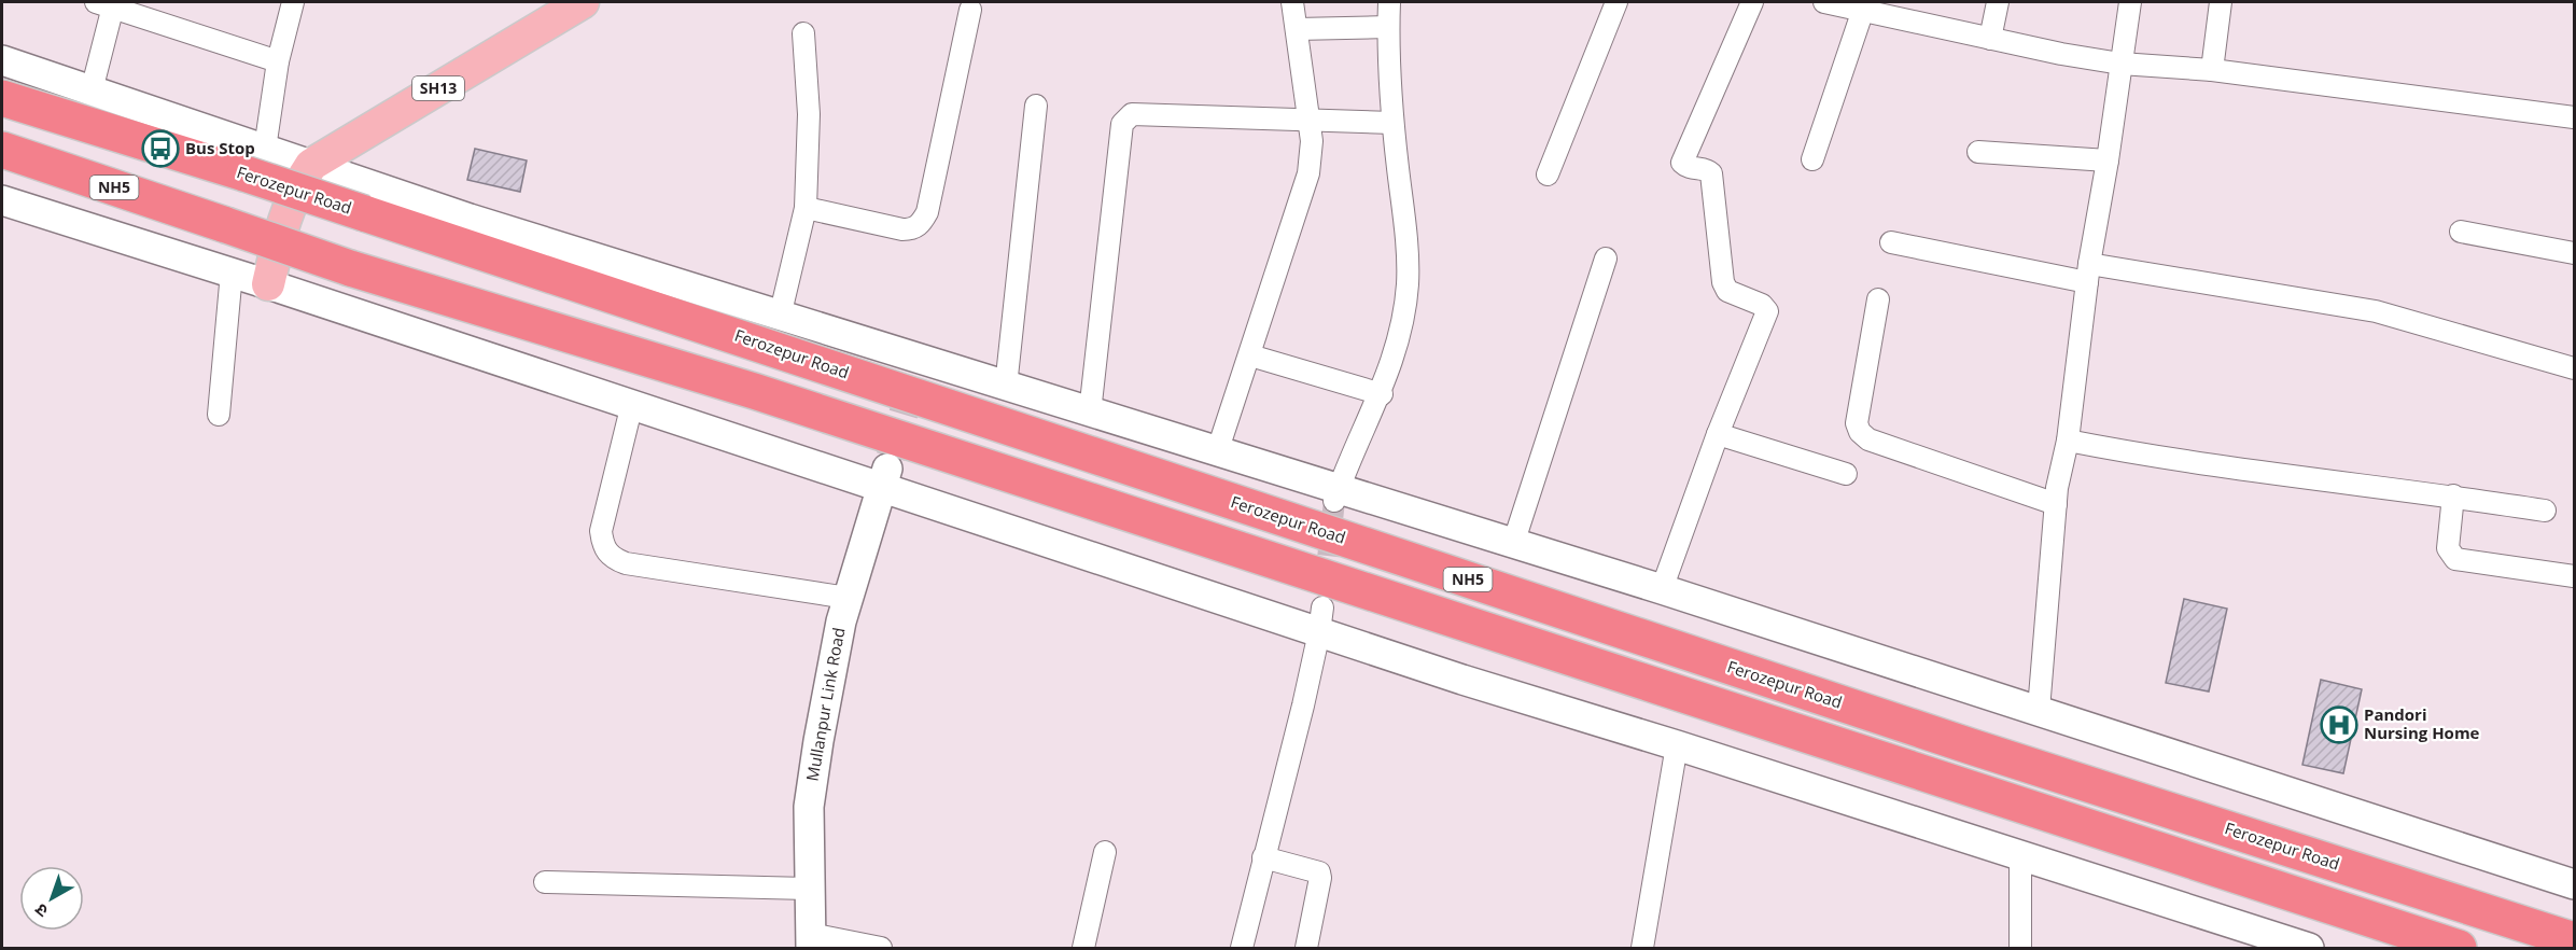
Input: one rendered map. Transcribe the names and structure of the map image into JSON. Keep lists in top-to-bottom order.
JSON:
{
  "streets": {
    "highway": ["NH5", "Ferozepur Road"],
    "main road": ["SH13", "Mullanpur Link Road"]
  },
  "places": {
    "bus stop": ["Bus Stop"],
    "hospital": ["Pandori Nursing Home"]
  },
  "north": "bottom left"
}
